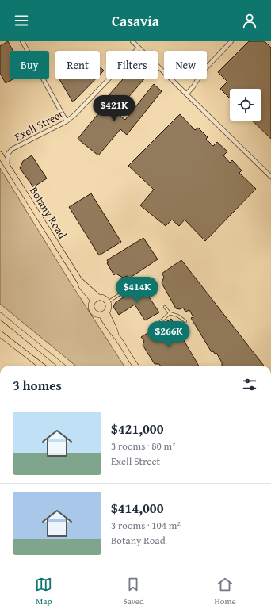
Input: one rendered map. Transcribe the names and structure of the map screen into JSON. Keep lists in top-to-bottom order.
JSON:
{
  "streets": {
    "main road": ["Botany Road"],
    "street": ["Exell Street"]
  },
  "crossings": [
    ["Exell Street", "Botany Road"]
  ],
  "page": {
    "header": "Casavia",
    "chip": [
      "Buy",
      "Rent",
      "Filters",
      "New"
    ],
    "price": ["$421K", "$414K", "$266K"],
    "heading": "3 homes",
    "list": [
      {
        "name": "$421,000",
        "note": "3 rooms · 80 m² · Exell Street"
      },
      {
        "name": "$414,000",
        "note": "3 rooms · 104 m² · Botany Road"
      }
    ],
    "tabs": ["Map", "Saved", "Home"]
  }
}
